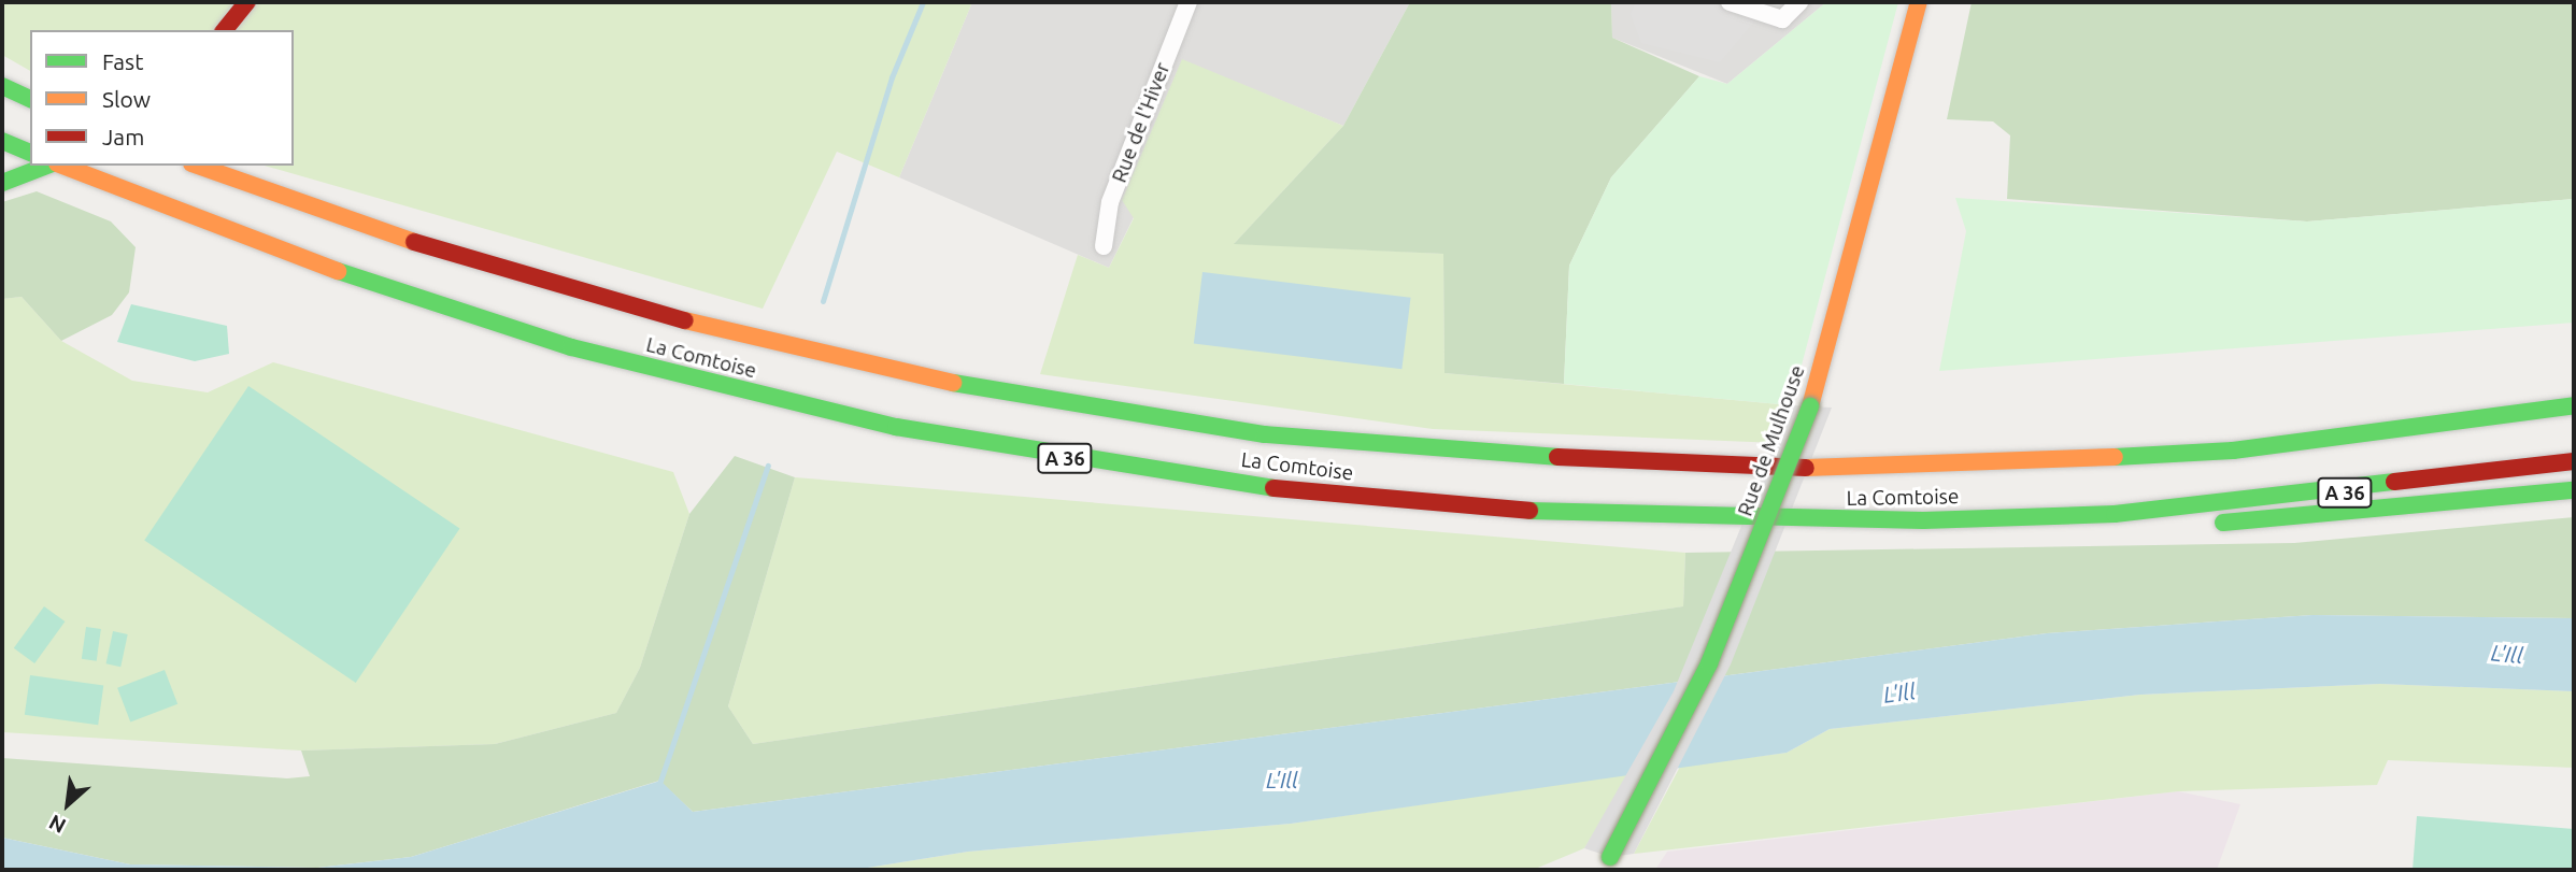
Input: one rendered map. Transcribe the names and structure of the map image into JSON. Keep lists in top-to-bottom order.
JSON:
{
  "streets": {
    "main road": ["La Comtoise", "Rue de Mulhouse", "A 36"],
    "street": ["Rue de l'Hiver"]
  },
  "water": ["L'Ill"],
  "legend": ["Fast", "Slow", "Jam"],
  "north": "bottom left"
}
